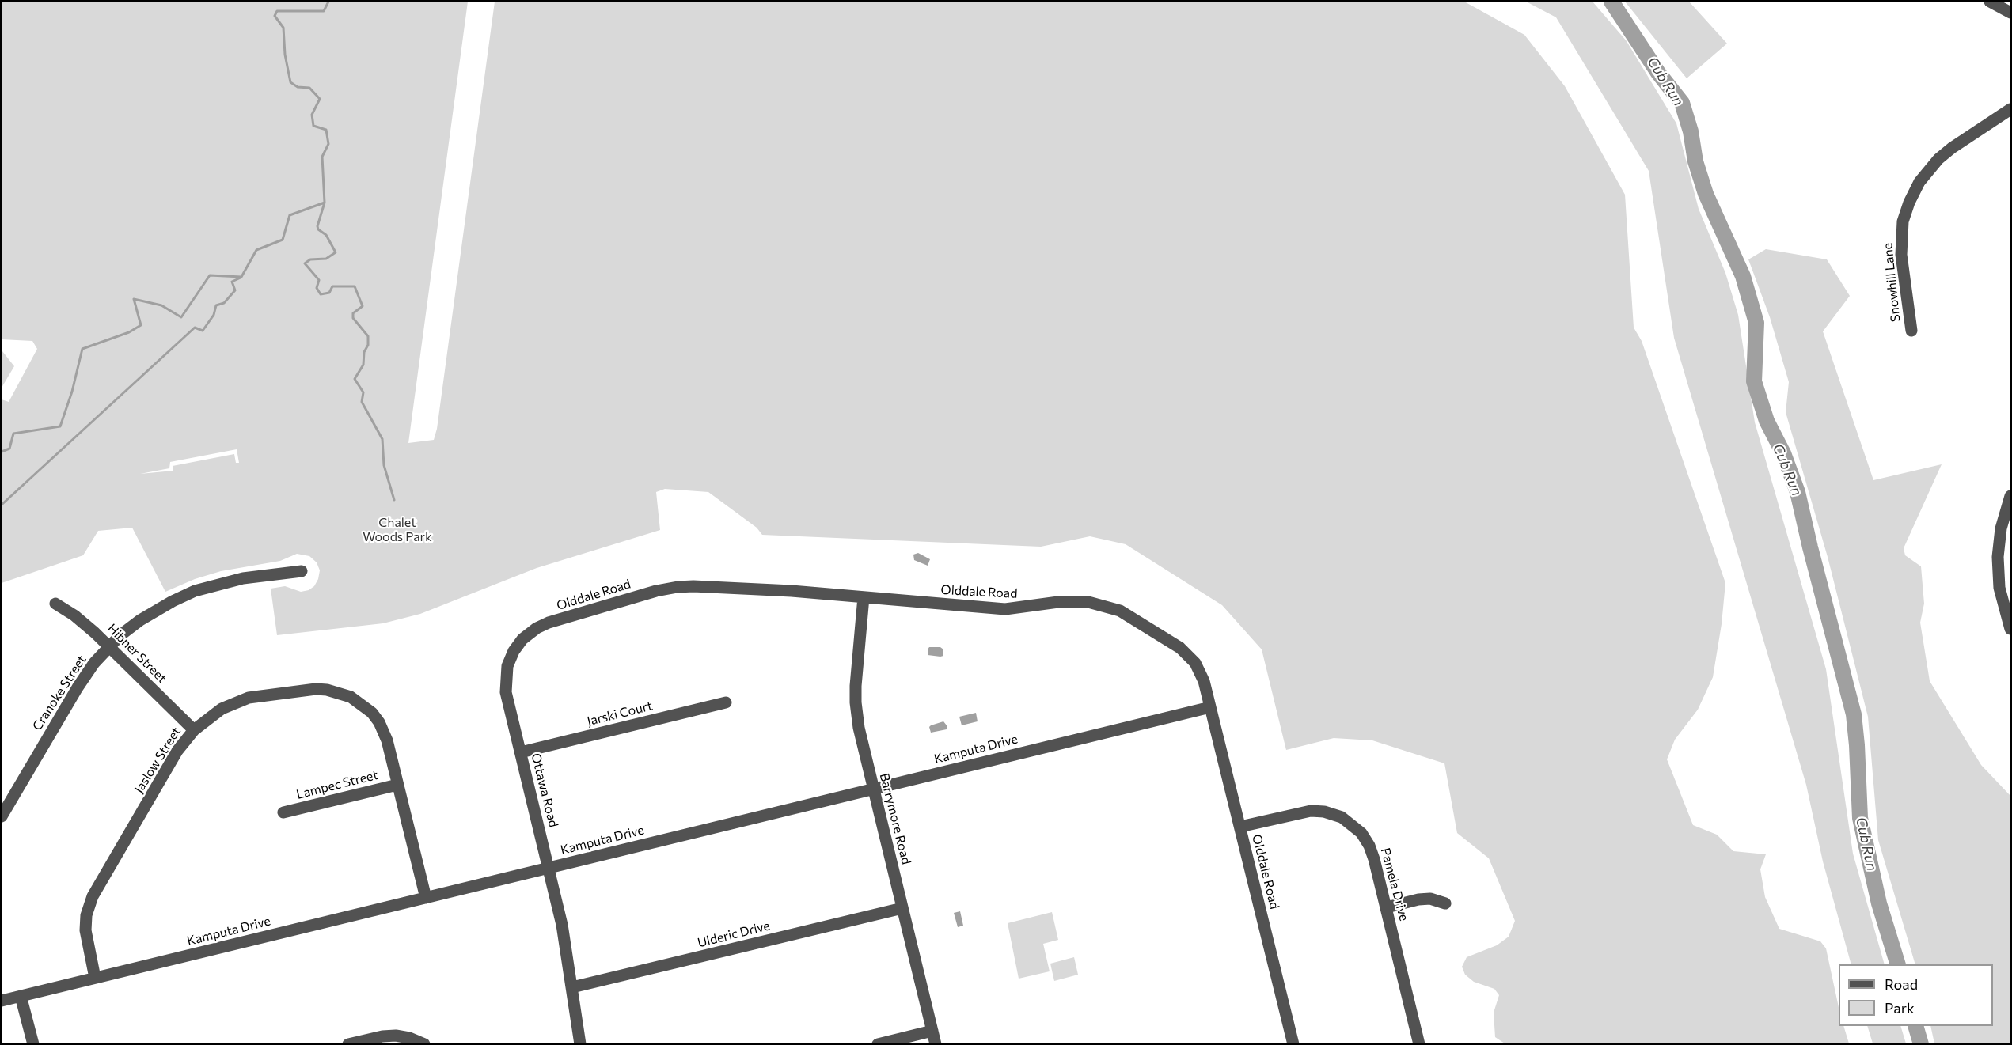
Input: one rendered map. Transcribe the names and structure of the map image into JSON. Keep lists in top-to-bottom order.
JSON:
{
  "streets": {
    "street": [
      "Snowhill Lane",
      "Olddale Road",
      "Hibner Street",
      "Cranoke Street",
      "Jarski Court",
      "Kamputa Drive",
      "Jaslow Street",
      "Lampec Street",
      "Ottawa Road",
      "Barrymore Road",
      "Pamela Drive",
      "Ulderic Drive"
    ]
  },
  "crossings": [
    ["Olddale Road", "Kamputa Drive"],
    ["Olddale Road", "Ottawa Road"],
    ["Olddale Road", "Barrymore Road"],
    ["Olddale Road", "Pamela Drive"],
    ["Hibner Street", "Cranoke Street"],
    ["Hibner Street", "Jaslow Street"],
    ["Jarski Court", "Ottawa Road"],
    ["Kamputa Drive", "Jaslow Street"],
    ["Kamputa Drive", "Ottawa Road"],
    ["Kamputa Drive", "Barrymore Road"],
    ["Jaslow Street", "Lampec Street"],
    ["Ottawa Road", "Ulderic Drive"],
    ["Barrymore Road", "Ulderic Drive"]
  ],
  "water": ["Cub Run"],
  "parks": ["Chalet Woods Park"],
  "legend": ["Road", "Park"]
}
